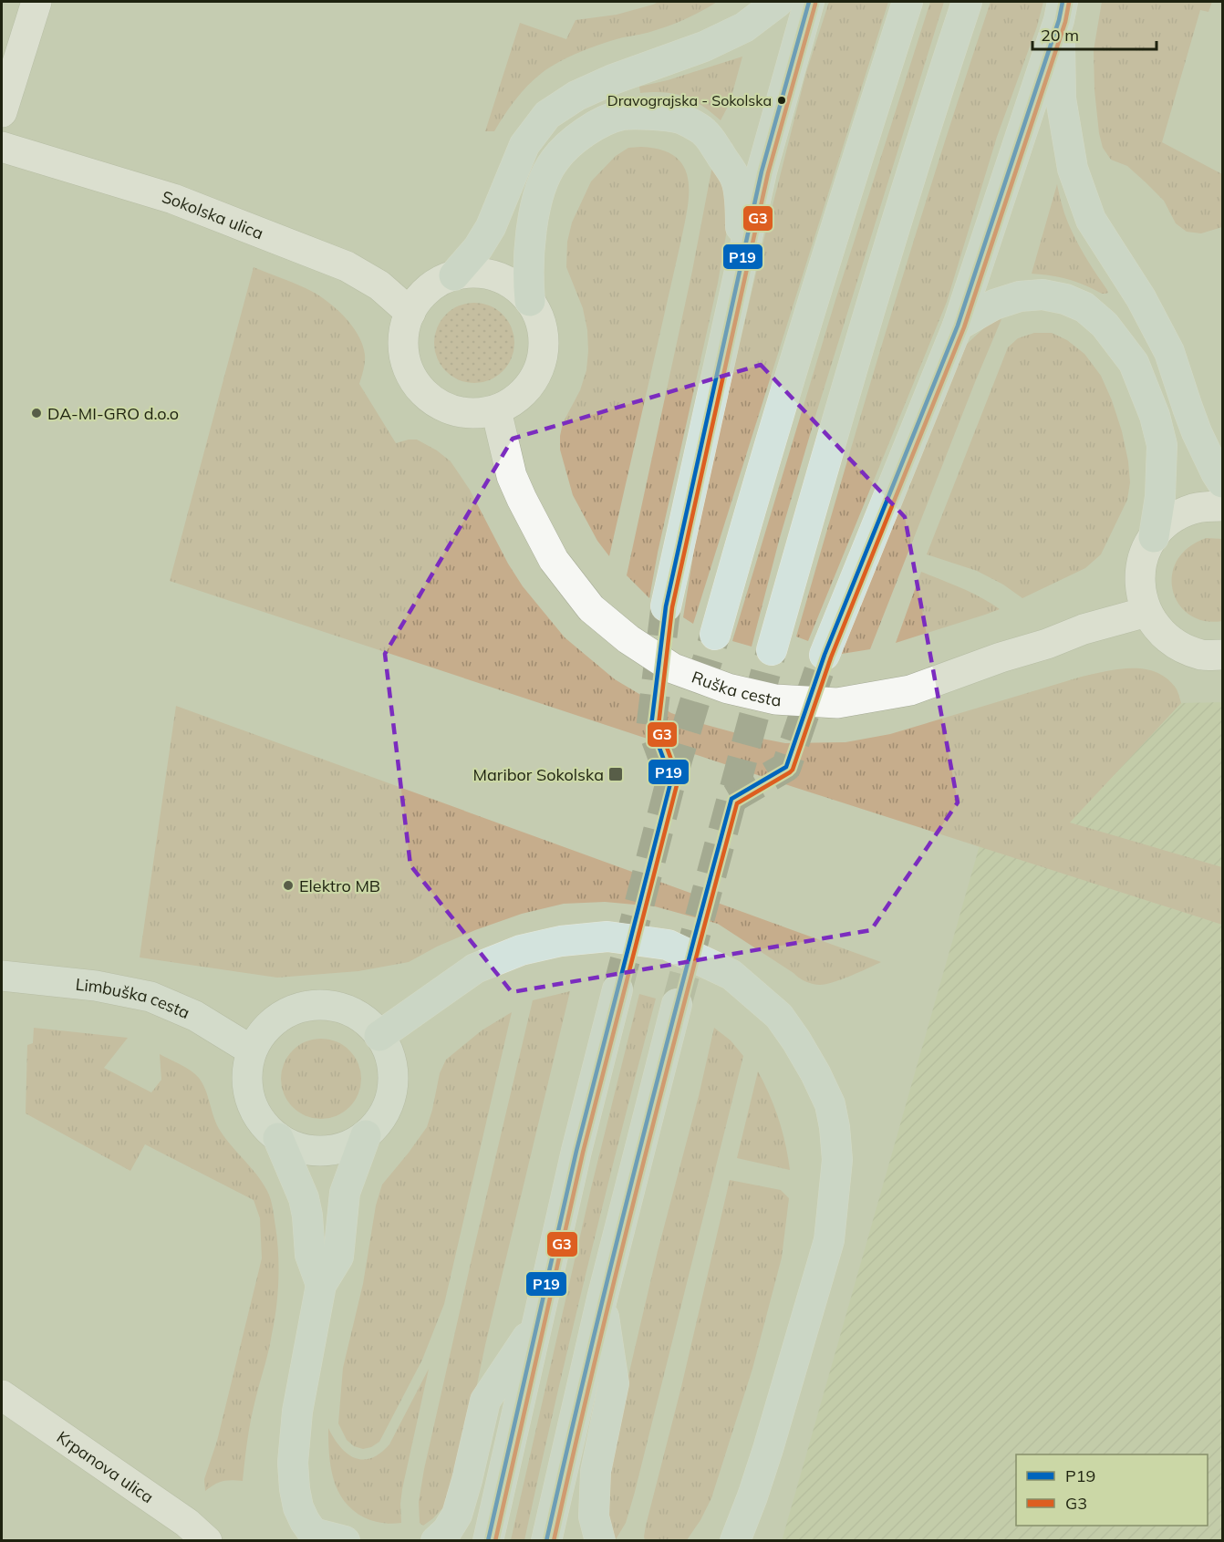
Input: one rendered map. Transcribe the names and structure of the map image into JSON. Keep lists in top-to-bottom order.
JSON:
{
  "streets": {
    "main road": ["Limbuška cesta"],
    "street": ["Sokolska ulica", "Ruška cesta", "Krpanova ulica"]
  },
  "crossings": [
    ["Sokolska ulica", "Ruška cesta"]
  ],
  "places": {
    "other": ["Dravograjska - Sokolska", "DA-MI-GRO d.o.o", "Elektro MB"],
    "transit": ["Maribor Sokolska"]
  },
  "lines": ["transit line P19", "transit line G3"],
  "legend": ["P19", "G3"],
  "scale_bar": "20 m"
}
